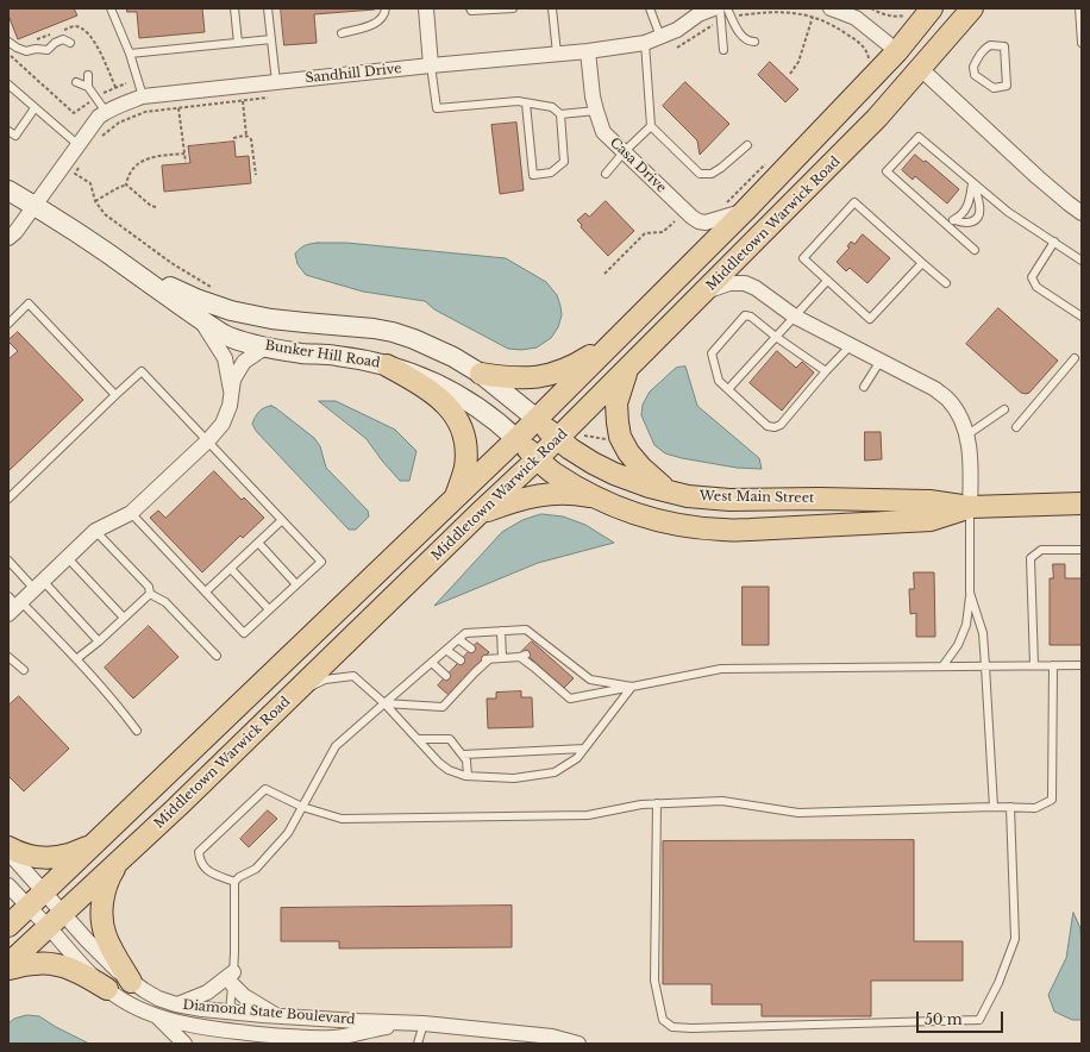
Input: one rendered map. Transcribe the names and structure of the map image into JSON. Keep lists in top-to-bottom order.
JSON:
{
  "streets": {
    "main road": ["Middletown Warwick Road", "Bunker Hill Road", "West Main Street"],
    "street": ["Sandhill Drive", "Casa Drive", "Diamond State Boulevard"]
  },
  "crossings": [
    ["Sandhill Drive", "Casa Drive"],
    ["Sandhill Drive", "Bunker Hill Road"],
    ["Middletown Warwick Road", "Bunker Hill Road"],
    ["Middletown Warwick Road", "West Main Street"],
    ["Middletown Warwick Road", "Diamond State Boulevard"],
    ["Bunker Hill Road", "West Main Street"]
  ],
  "scale_bar": "50 m"
}
